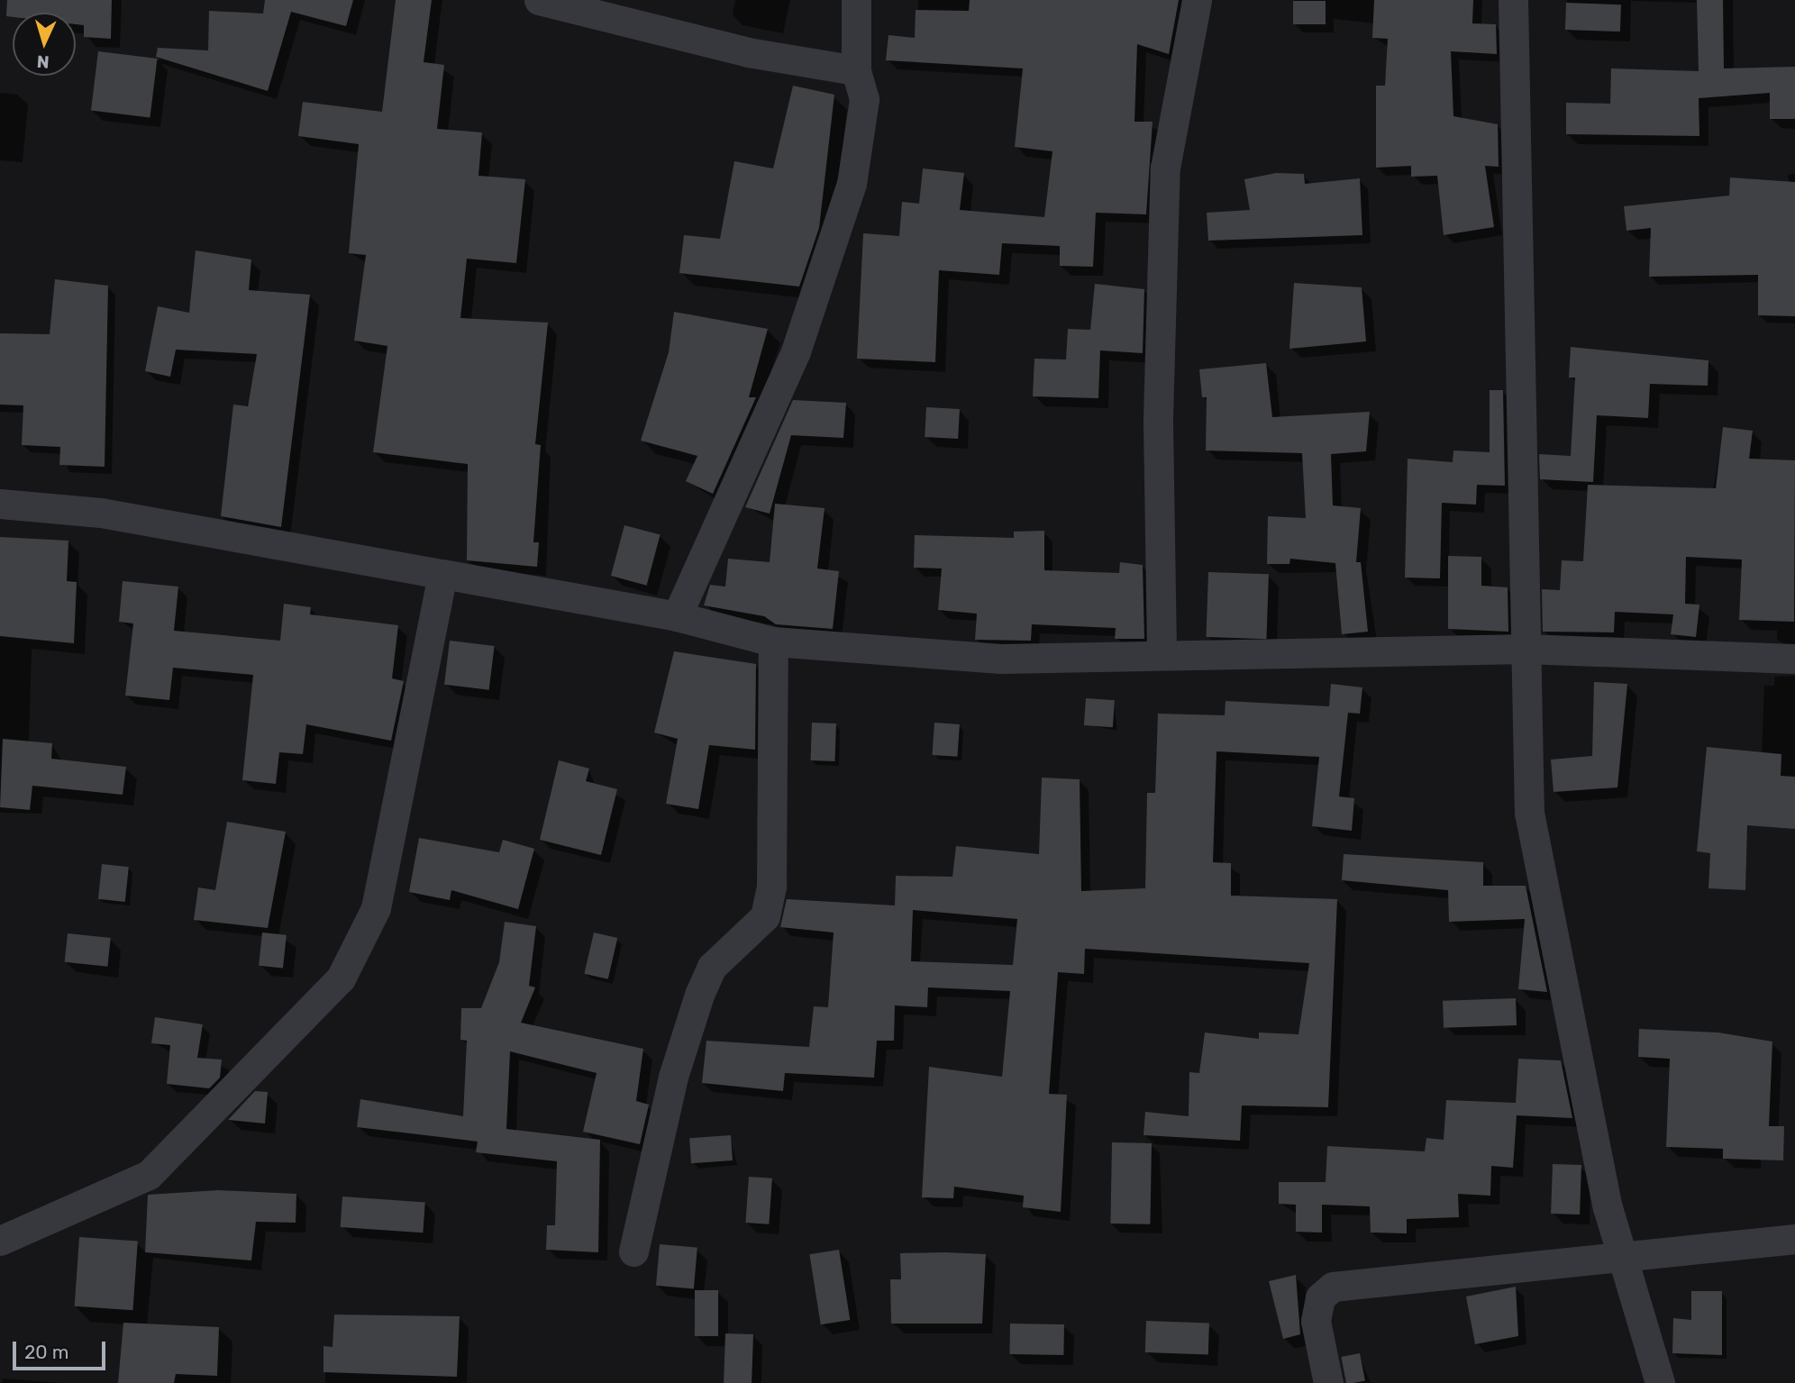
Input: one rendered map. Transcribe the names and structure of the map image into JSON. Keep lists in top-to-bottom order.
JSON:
{
  "scale_bar": "20 m",
  "north": "bottom"
}
